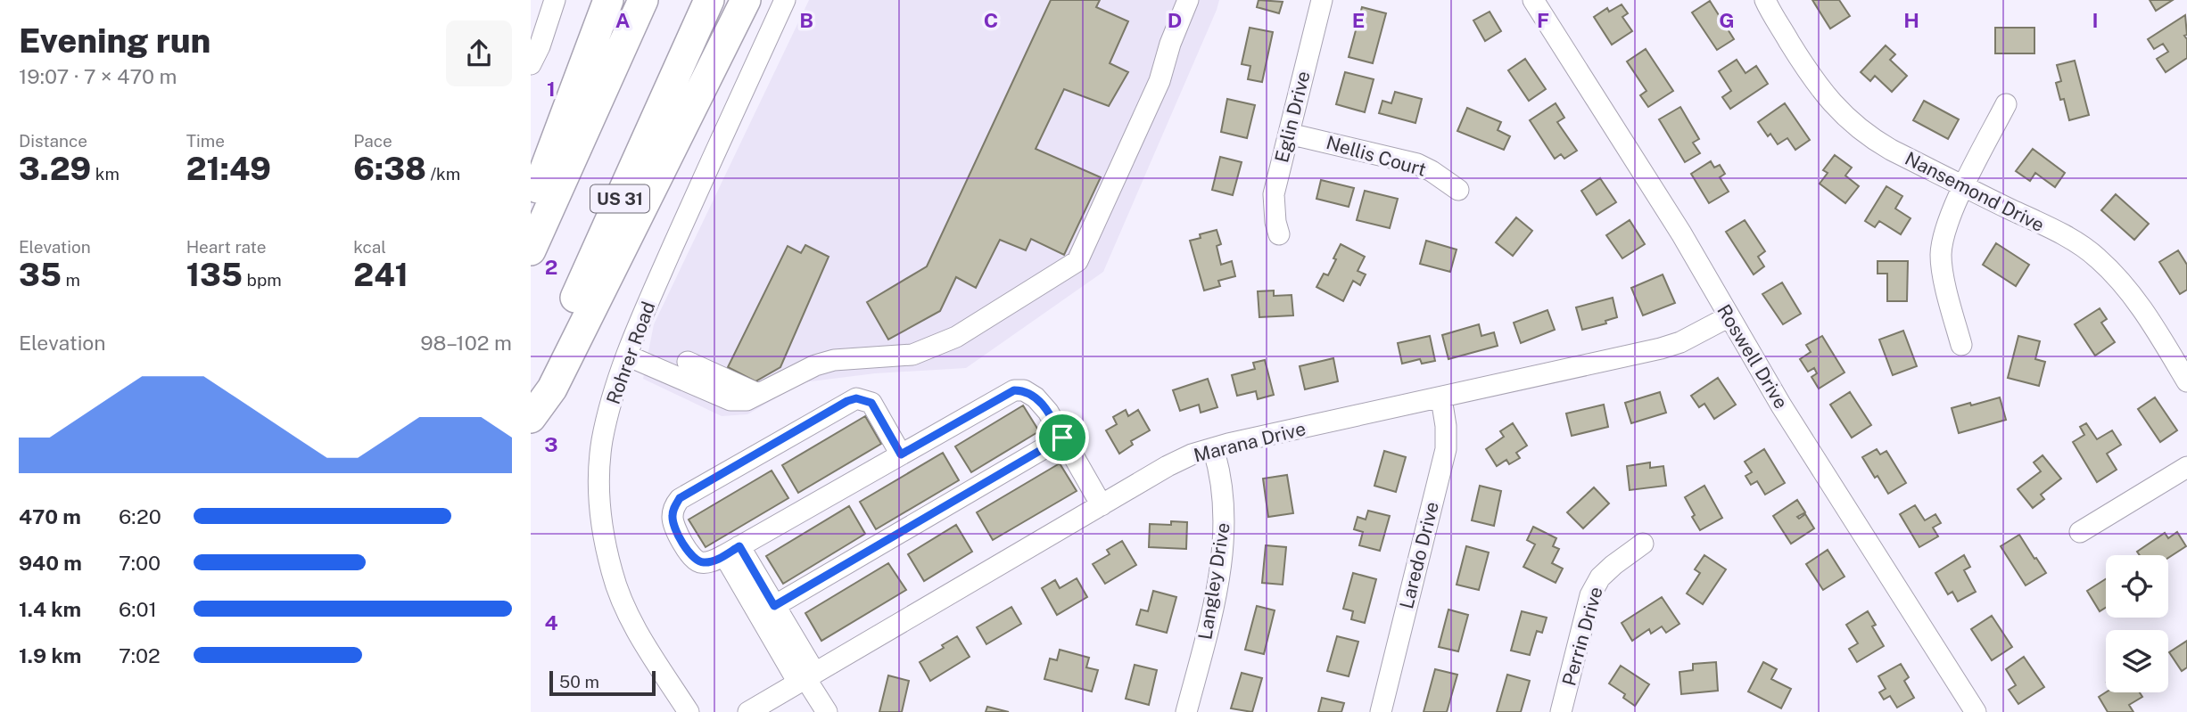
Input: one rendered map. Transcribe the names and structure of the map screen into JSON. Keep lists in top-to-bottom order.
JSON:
{
  "streets": {
    "highway": ["US 31"],
    "street": [
      "Eglin Drive",
      "Nellis Court",
      "Nansemond Drive",
      "Rohrer Road",
      "Roswell Drive",
      "Marana Drive",
      "Laredo Drive",
      "Langley Drive",
      "Perrin Drive"
    ]
  },
  "crossings": [
    ["Eglin Drive", "Nellis Court"],
    ["Roswell Drive", "Marana Drive"],
    ["Marana Drive", "Laredo Drive"],
    ["Marana Drive", "Langley Drive"]
  ],
  "scale_bar": "50 m",
  "page": {
    "heading": ["Evening run", "19:07 · 7 × 470 m"],
    "stats": [
      ["Distance", "3.29 km"],
      ["Time", "21:49"],
      ["Pace", "6:38 /km"],
      ["Elevation", "35 m"],
      ["Heart rate", "135 bpm"],
      ["kcal", "241"]
    ],
    "chart": ["Elevation", "98–102 m"],
    "list": [
      {
        "name": "470 m",
        "note": "6:20"
      },
      {
        "name": "940 m",
        "note": "7:00"
      },
      {
        "name": "1.4 km",
        "note": "6:01"
      },
      {
        "name": "1.9 km",
        "note": "7:02"
      }
    ],
    "scale": "50 m"
  },
  "grid": {
    "columns": [
      "A",
      "B",
      "C",
      "D",
      "E",
      "F",
      "G",
      "H",
      "I"
    ],
    "rows": [
      "1",
      "2",
      "3",
      "4"
    ]
  }
}
